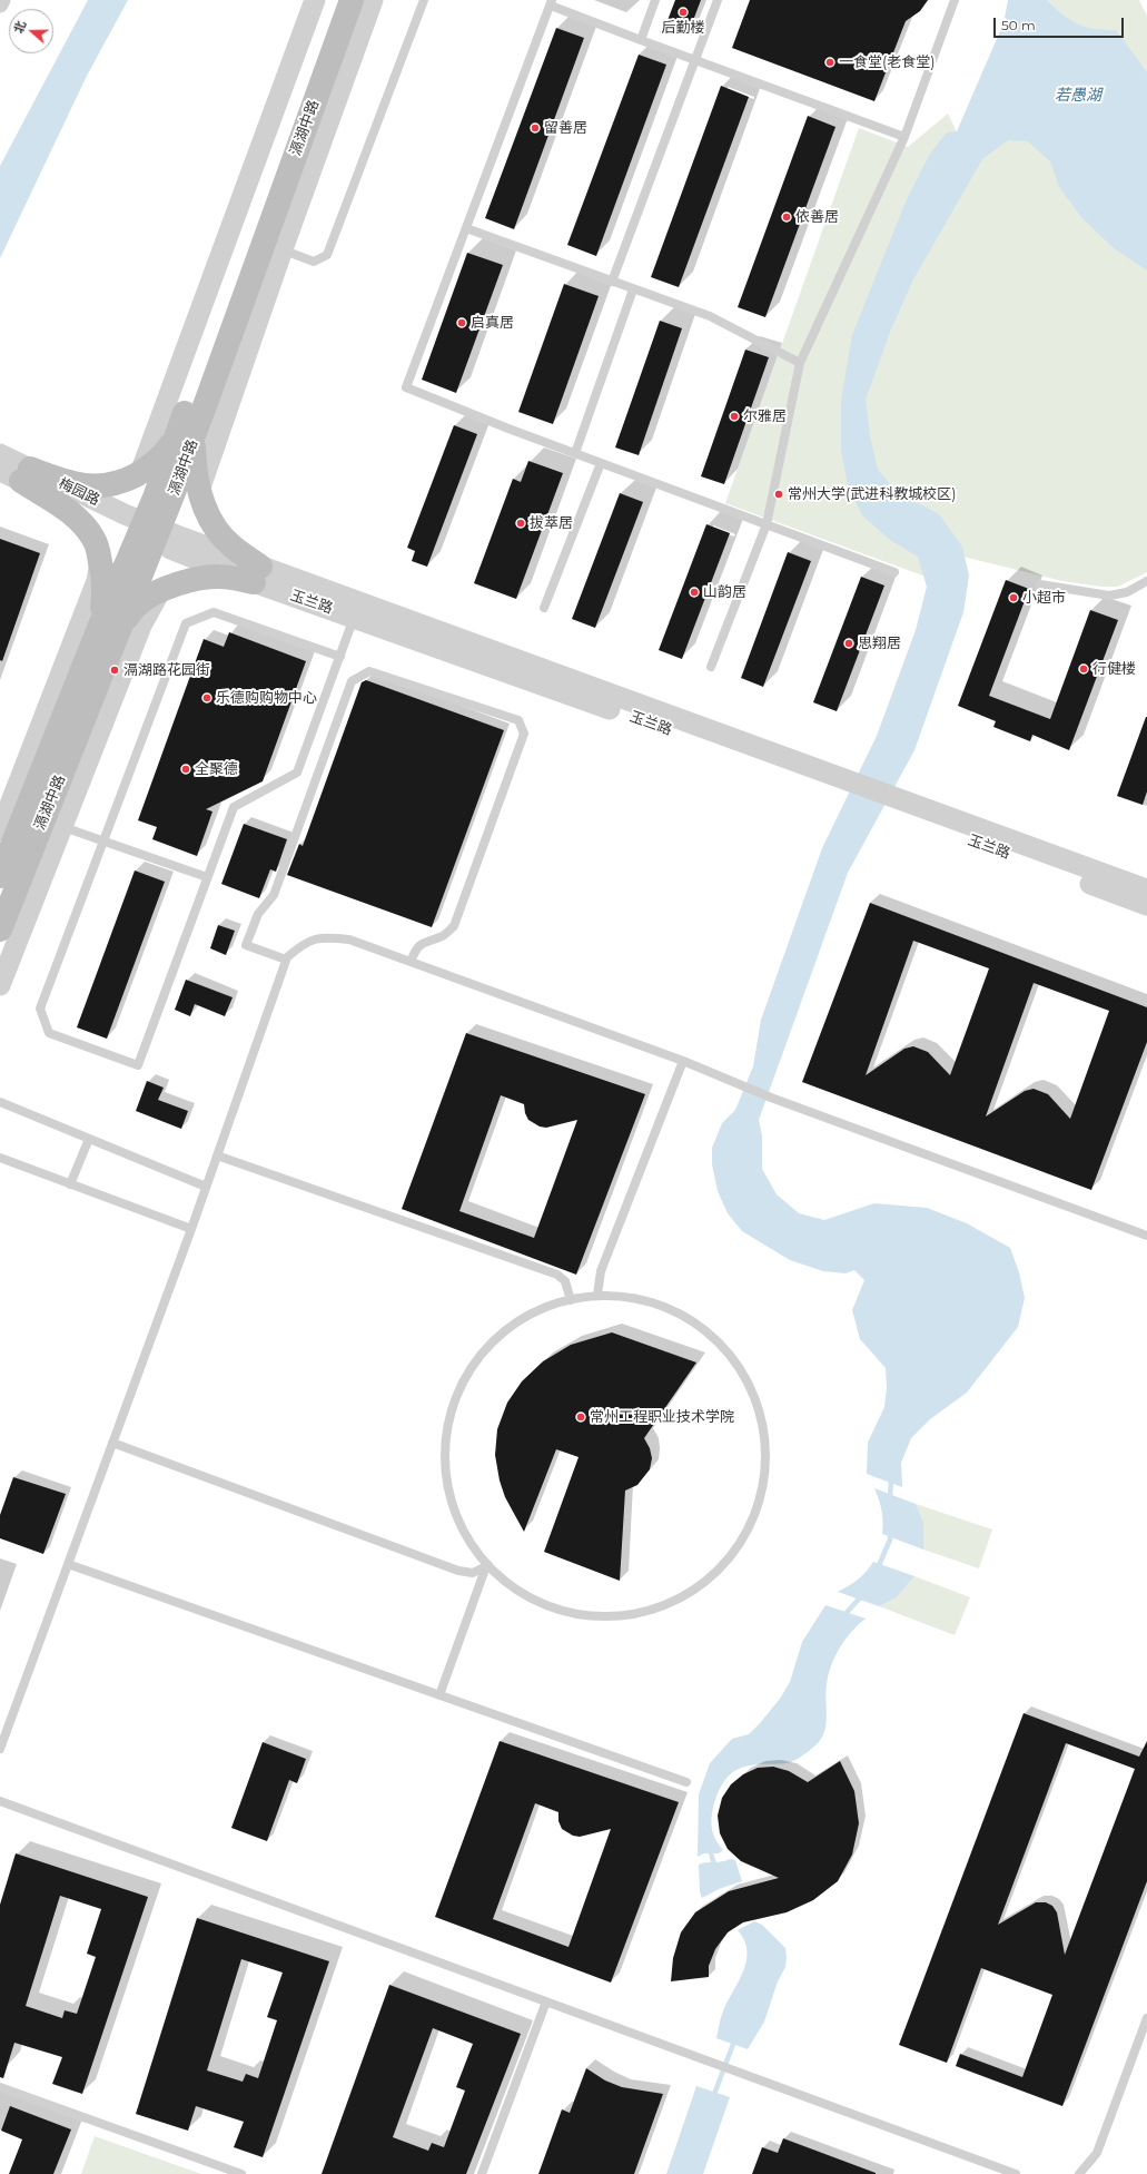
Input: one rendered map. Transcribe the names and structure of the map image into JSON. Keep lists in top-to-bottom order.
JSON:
{
  "streets": {
    "main road": ["滆湖中路"],
    "street": ["梅园路", "玉兰路"]
  },
  "crossings": [
    ["滆湖中路", "梅园路"],
    ["滆湖中路", "玉兰路"],
    ["梅园路", "玉兰路"]
  ],
  "water": ["若愚湖"],
  "places": [
    "后勤楼",
    "一食堂(老食堂)",
    "留善居",
    "依善居",
    "启真居",
    "尔雅居",
    "常州大学(武进科教城校区)",
    "拔萃居",
    "山韵居",
    "小超市",
    "思翔居",
    "行健楼",
    "滆湖路花园街",
    "乐德购购物中心",
    "全聚德",
    "常州工程职业技术学院"
  ],
  "scale_bar": "50 m",
  "north": "left"
}
